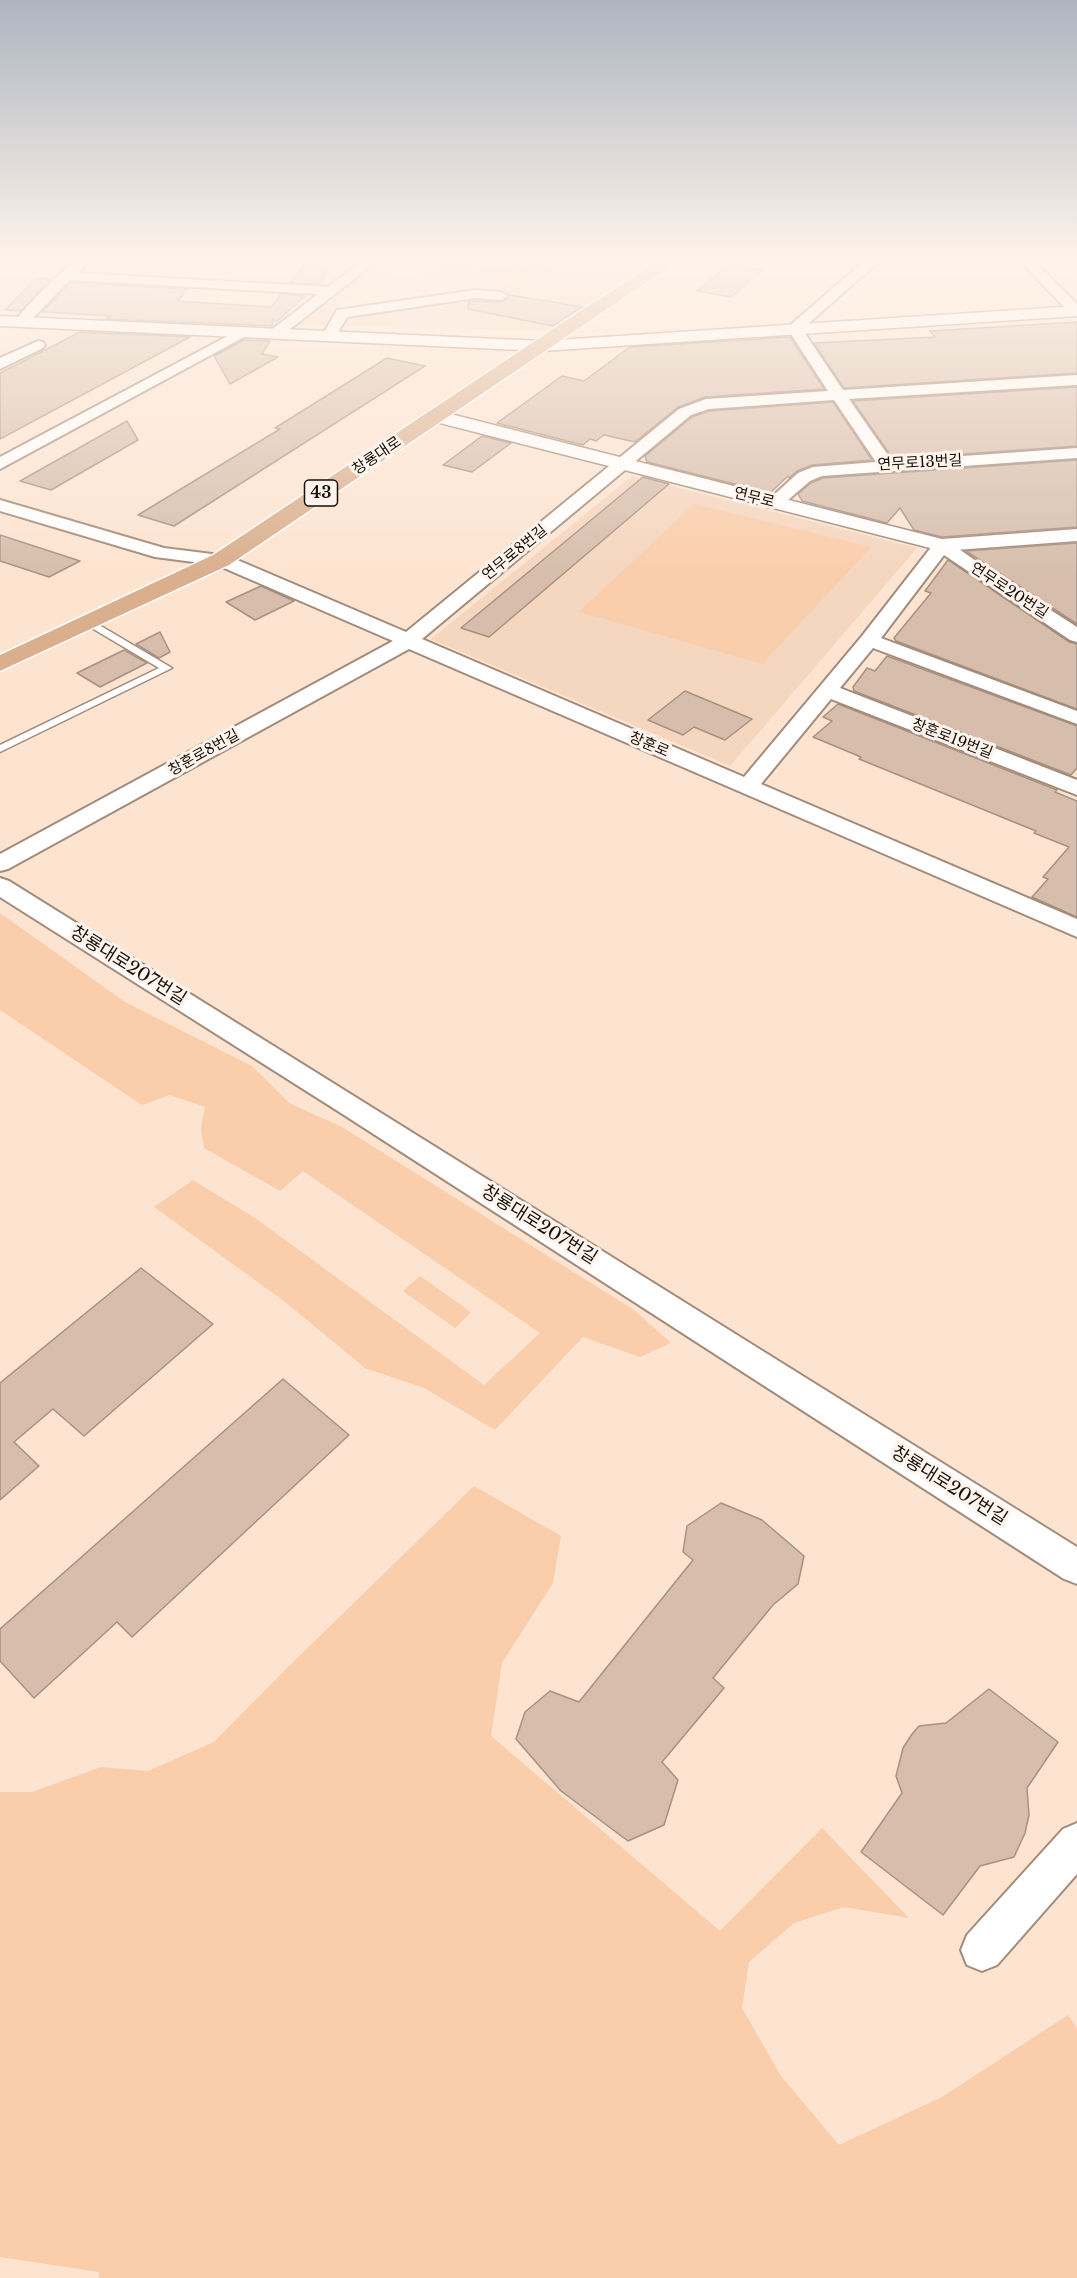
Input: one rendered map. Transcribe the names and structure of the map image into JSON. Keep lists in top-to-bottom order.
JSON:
{
  "streets": {
    "main road": ["창룡대로", "43"],
    "street": [
      "연무로13번길",
      "연무로",
      "연무로8번길",
      "연무로20번길",
      "창훈로19번길",
      "창훈로",
      "창훈로8번길",
      "창룡대로207번길"
    ]
  },
  "crossings": [
    ["창룡대로", "연무로"],
    ["창룡대로", "창훈로"],
    ["연무로13번길", "연무로"],
    ["연무로", "연무로8번길"],
    ["연무로", "연무로20번길"],
    ["연무로8번길", "창훈로"],
    ["연무로8번길", "창훈로8번길"],
    ["창훈로", "창훈로8번길"]
  ]
}
